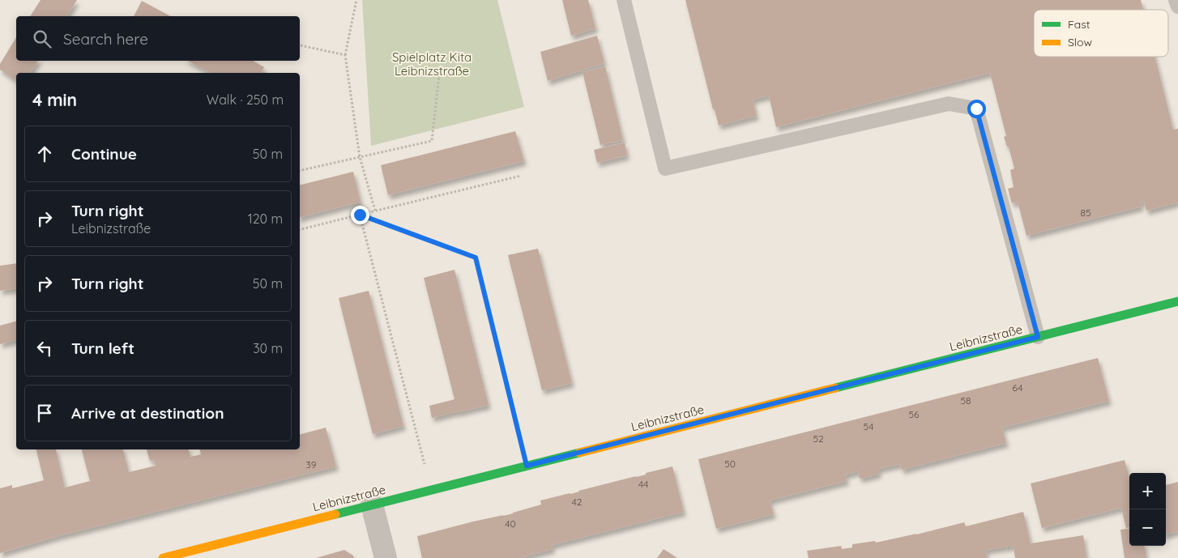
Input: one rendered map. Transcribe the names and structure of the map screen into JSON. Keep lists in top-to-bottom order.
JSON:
{
  "streets": {
    "street": ["Leibnizstraße"]
  },
  "parks": ["Spielplatz Kita Leibnizstraße"],
  "house_numbers": [
    "85",
    "64",
    "58",
    "56",
    "54",
    "52",
    "50",
    "39",
    "44",
    "42",
    "40"
  ],
  "legend": ["Fast", "Slow"],
  "page": {
    "search": "Search here",
    "heading": ["4 min", "Walk · 250 m"],
    "list": [
      ["Continue", "50 m"],
      ["Turn right", "Leibnizstraße", "120 m"],
      ["Turn right", "50 m"],
      ["Turn left", "30 m"],
      "Arrive at destination"
    ],
    "map_buttons": ["+", "−"]
  }
}
